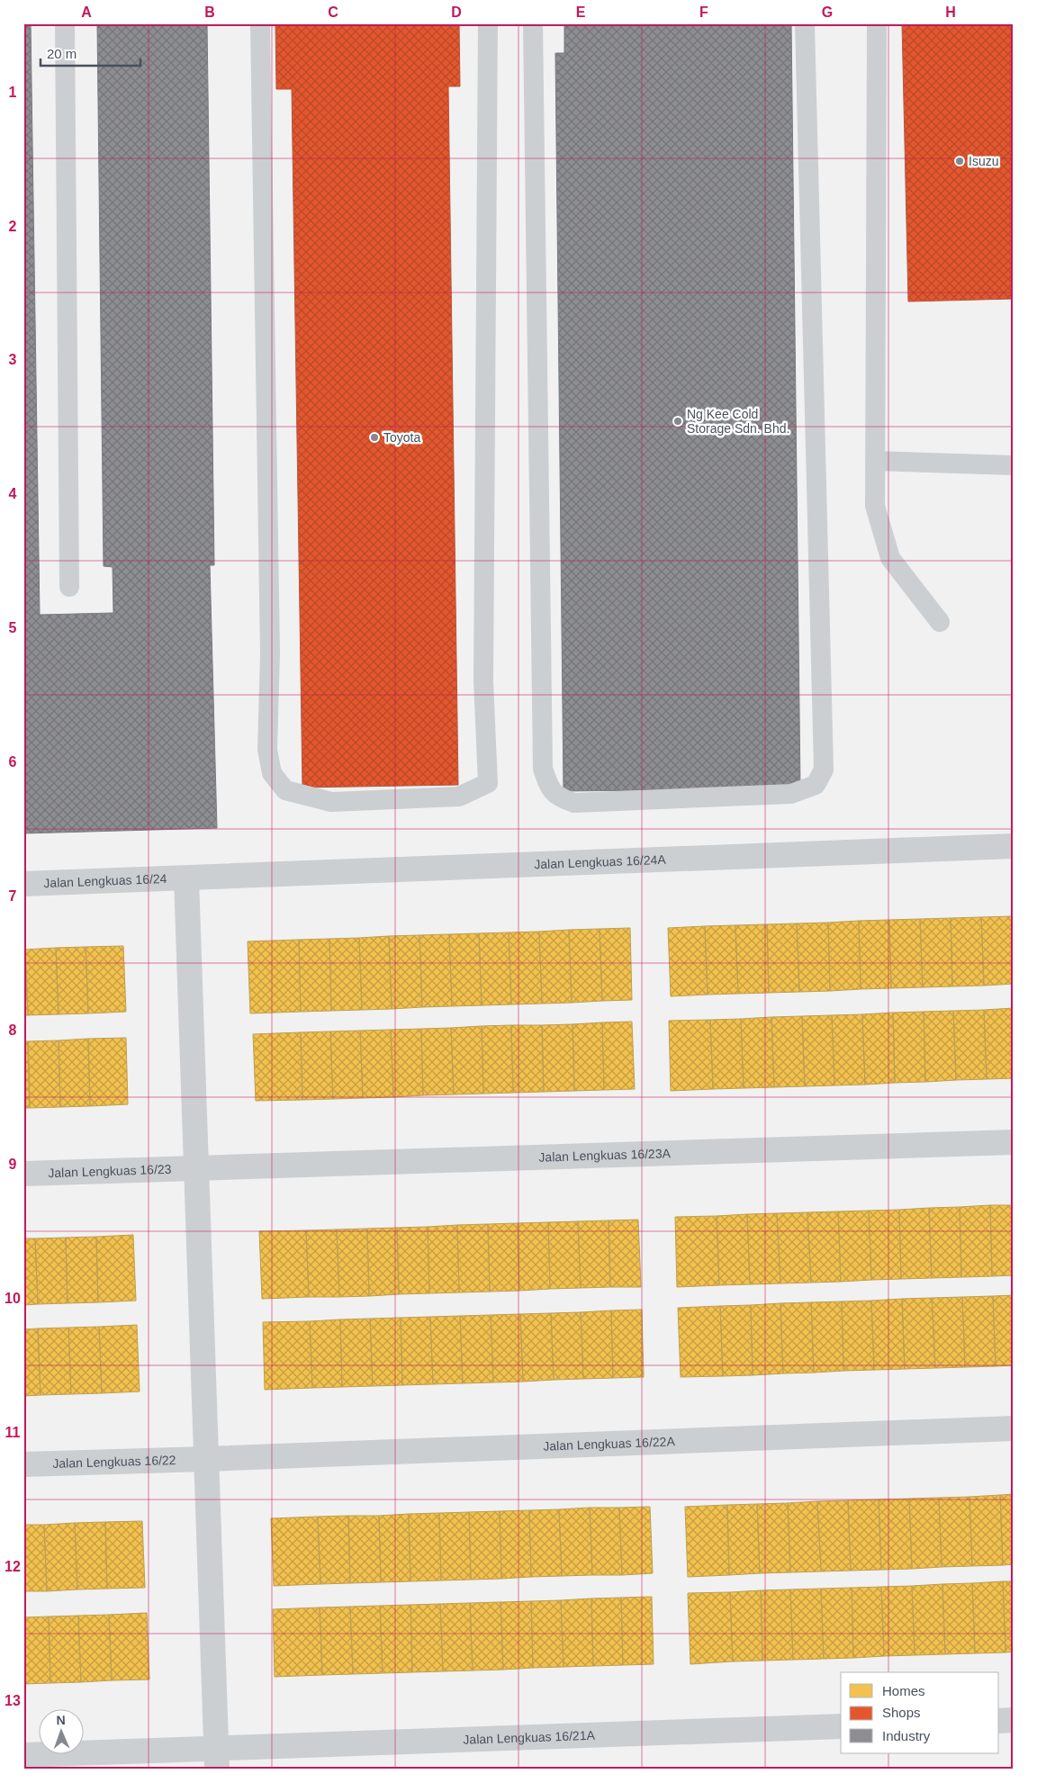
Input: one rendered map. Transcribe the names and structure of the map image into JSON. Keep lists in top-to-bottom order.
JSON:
{
  "streets": {
    "street": [
      "Jalan Lengkuas 16/24A",
      "Jalan Lengkuas 16/24",
      "Jalan Lengkuas 16/23A",
      "Jalan Lengkuas 16/23",
      "Jalan Lengkuas 16/22A",
      "Jalan Lengkuas 16/22",
      "Jalan Lengkuas 16/21A"
    ]
  },
  "crossings": [
    ["Jalan Lengkuas 16/24A", "Jalan Lengkuas 16/24"],
    ["Jalan Lengkuas 16/23A", "Jalan Lengkuas 16/23"],
    ["Jalan Lengkuas 16/22A", "Jalan Lengkuas 16/22"]
  ],
  "places": ["Isuzu", "Ng Kee Cold Storage Sdn. Bhd.", "Toyota"],
  "legend": ["Homes", "Shops", "Industry"],
  "scale_bar": "20 m",
  "north": "top",
  "grid": {
    "columns": [
      "A",
      "B",
      "C",
      "D",
      "E",
      "F",
      "G",
      "H"
    ],
    "rows": [
      "1",
      "2",
      "3",
      "4",
      "5",
      "6",
      "7",
      "8",
      "9",
      "10",
      "11",
      "12",
      "13"
    ]
  }
}
